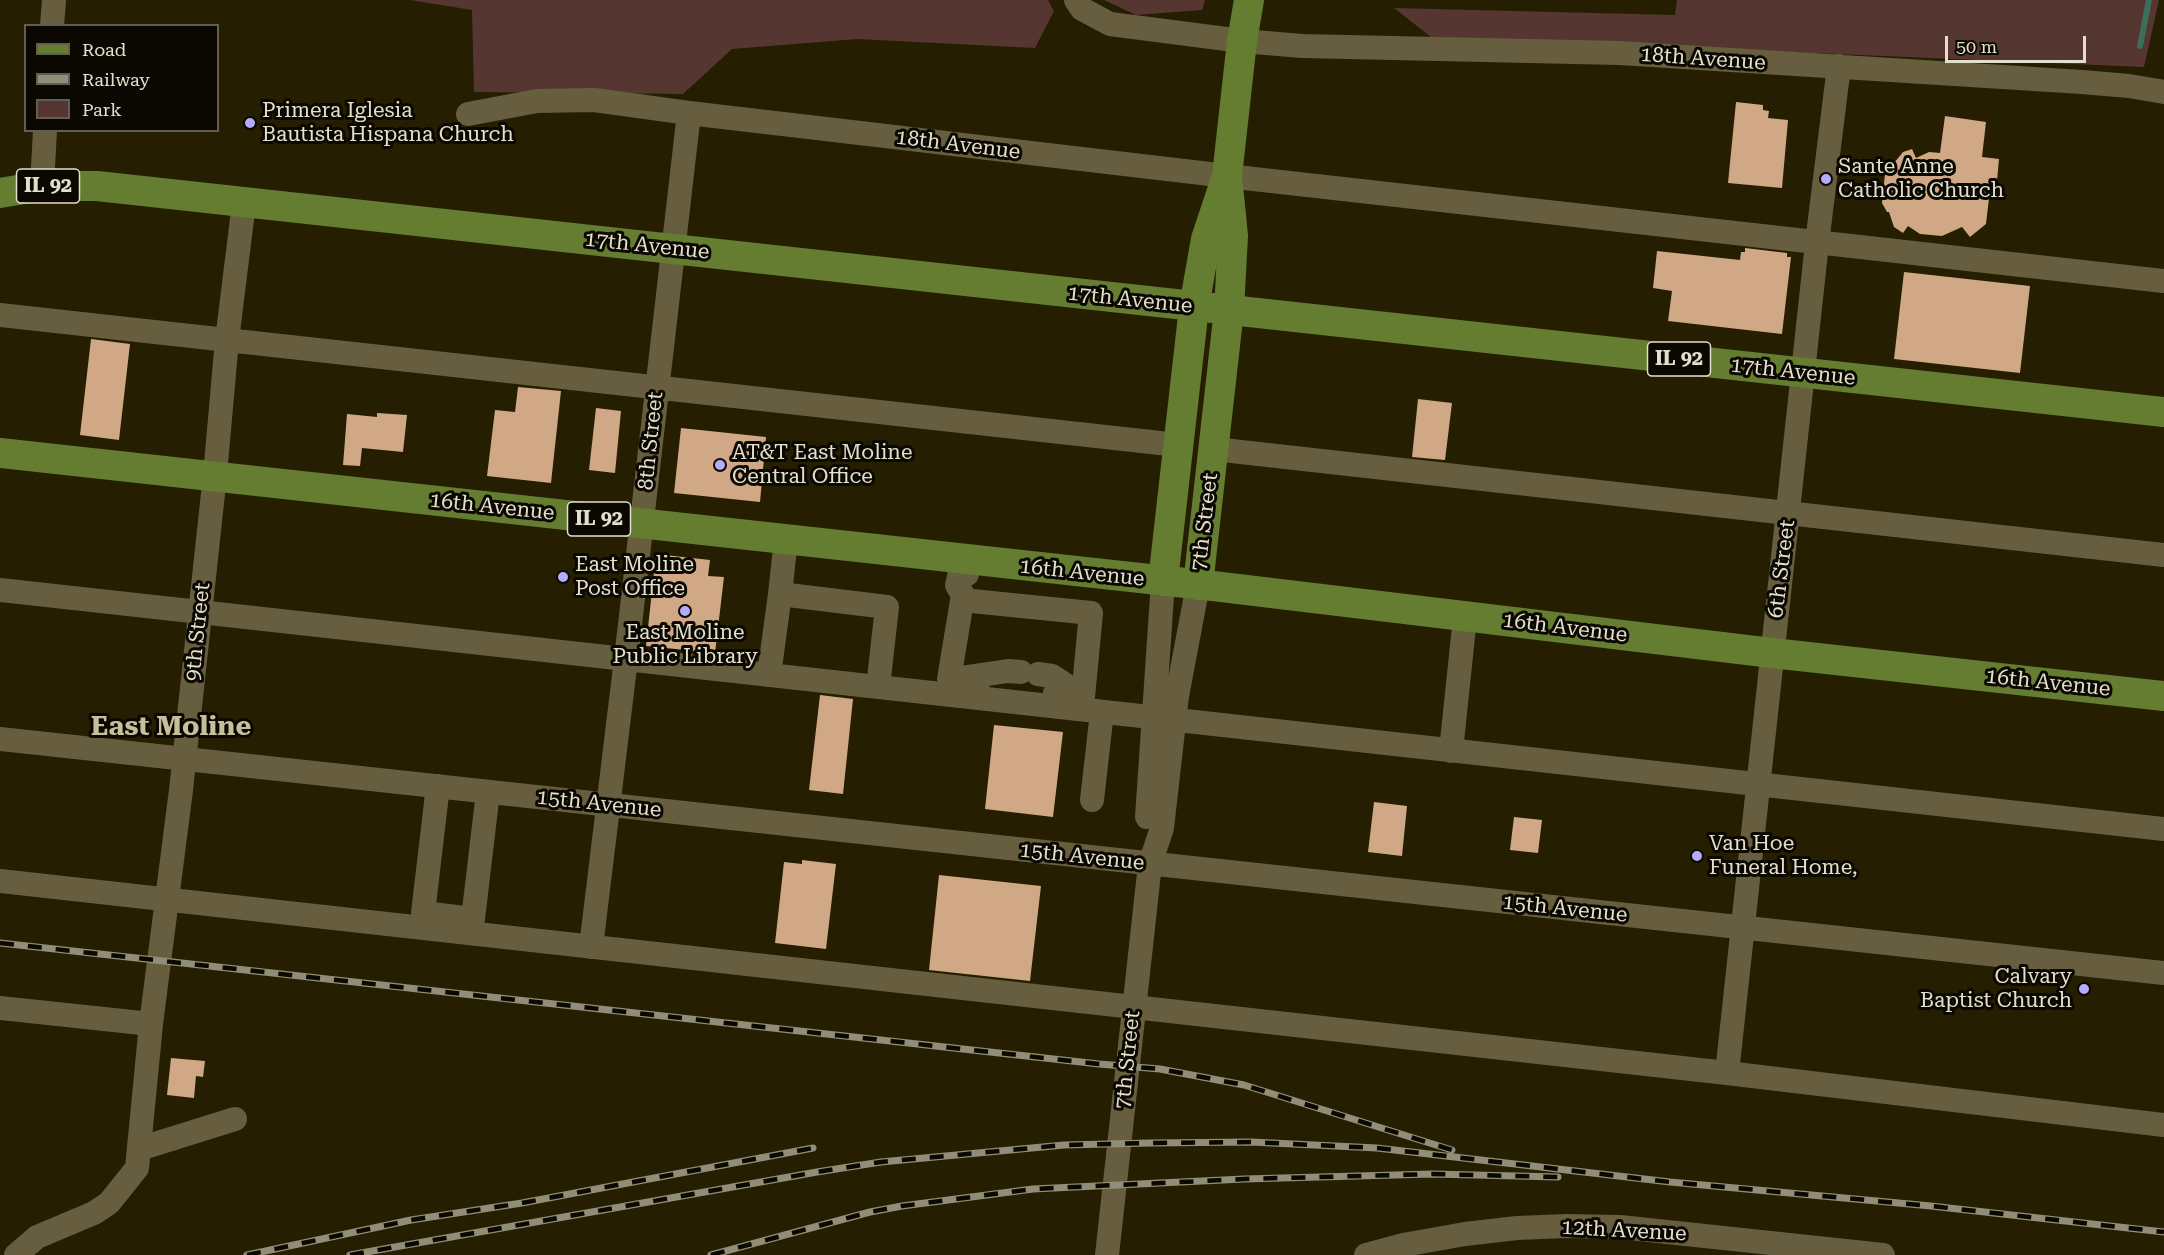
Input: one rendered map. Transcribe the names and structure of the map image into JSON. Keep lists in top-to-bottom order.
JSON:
{
  "streets": {
    "main road": [
      "IL 92",
      "17th Avenue",
      "16th Avenue",
      "7th Street"
    ],
    "street": [
      "18th Avenue",
      "8th Street",
      "6th Street",
      "9th Street",
      "15th Avenue",
      "12th Avenue"
    ]
  },
  "crossings": [
    ["18th Avenue", "8th Street"],
    ["18th Avenue", "7th Street"],
    ["18th Avenue", "6th Street"],
    ["IL 92", "17th Avenue"],
    ["17th Avenue", "8th Street"],
    ["17th Avenue", "7th Street"],
    ["17th Avenue", "6th Street"],
    ["17th Avenue", "9th Street"],
    ["8th Street", "16th Avenue"],
    ["8th Street", "15th Avenue"],
    ["16th Avenue", "7th Street"],
    ["16th Avenue", "6th Street"],
    ["16th Avenue", "9th Street"],
    ["7th Street", "15th Avenue"],
    ["6th Street", "15th Avenue"],
    ["9th Street", "15th Avenue"]
  ],
  "districts": ["East Moline"],
  "places": [
    "Primera Iglesia Bautista Hispana Church",
    "Sante Anne Catholic Church",
    "AT&T East Moline Central Office",
    "East Moline Post Office",
    "East Moline Public Library",
    "Van Hoe Funeral Home,",
    "Calvary Baptist Church"
  ],
  "legend": ["Road", "Railway", "Park"],
  "scale_bar": "50 m"
}
